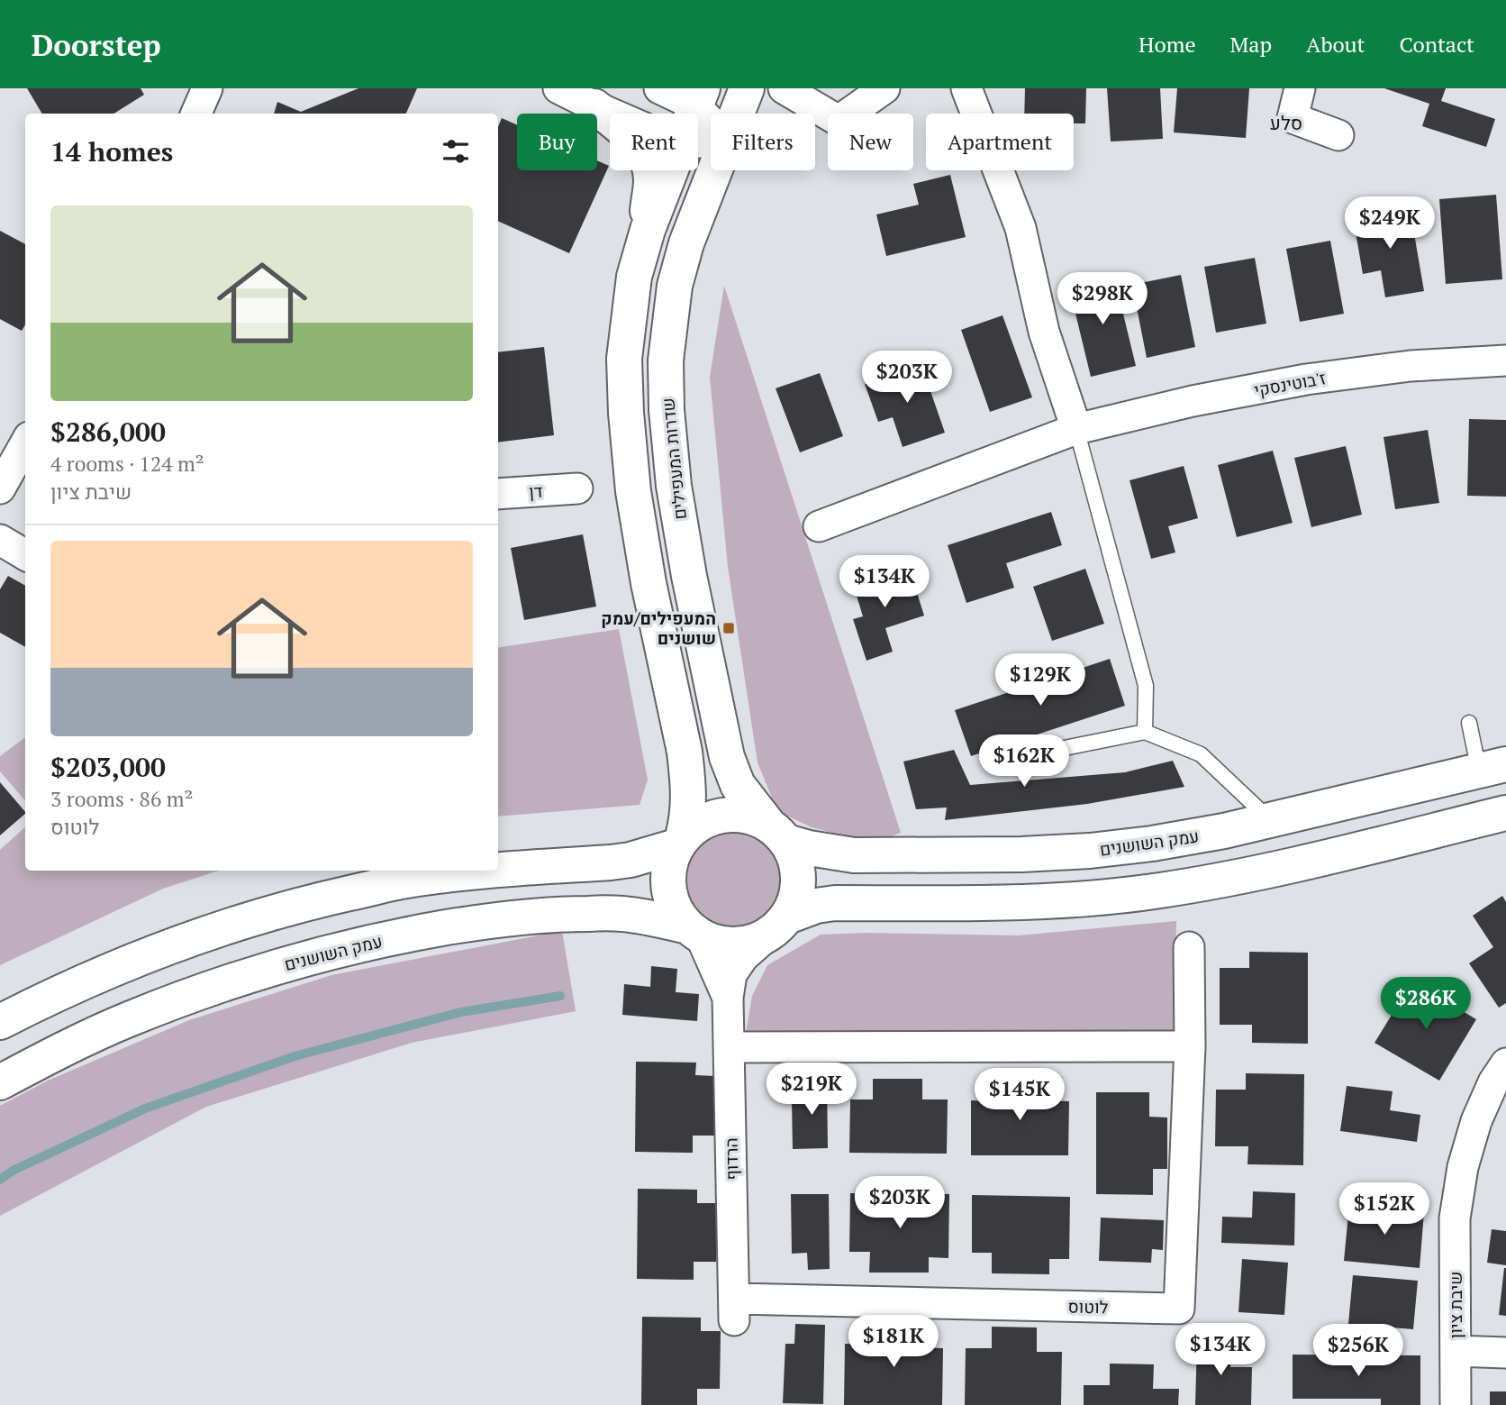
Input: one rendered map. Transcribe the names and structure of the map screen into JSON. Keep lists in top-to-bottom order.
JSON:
{
  "streets": {
    "street": [
      "ז'בוטינסקי",
      "שדרות המעפילים",
      "דן",
      "עמק השושנים",
      "הרדוף",
      "שיבת ציון",
      "לוטוס"
    ]
  },
  "crossings": [
    ["שדרות המעפילים", "עמק השושנים"],
    ["שדרות המעפילים", "הרדוף"],
    ["עמק השושנים", "הרדוף"],
    ["הרדוף", "לוטוס"]
  ],
  "districts": ["סלע"],
  "places": {
    "transit": ["המעפילים/עמק שושנים"]
  },
  "page": {
    "header": "Doorstep",
    "nav": [
      "Home",
      "Map",
      "About",
      "Contact"
    ],
    "chip": [
      "Buy",
      "Rent",
      "Filters",
      "New",
      "Apartment"
    ],
    "heading": "14 homes",
    "list": [
      {
        "name": "$286,000",
        "note": "4 rooms · 124 m² · שיבת ציון"
      },
      {
        "name": "$203,000",
        "note": "3 rooms · 86 m² · לוטוס"
      }
    ],
    "price": [
      "$249K",
      "$298K",
      "$203K",
      "$134K",
      "$129K",
      "$162K",
      "$286K",
      "$219K",
      "$145K",
      "$203K",
      "$152K",
      "$181K",
      "$134K",
      "$256K"
    ]
  }
}
